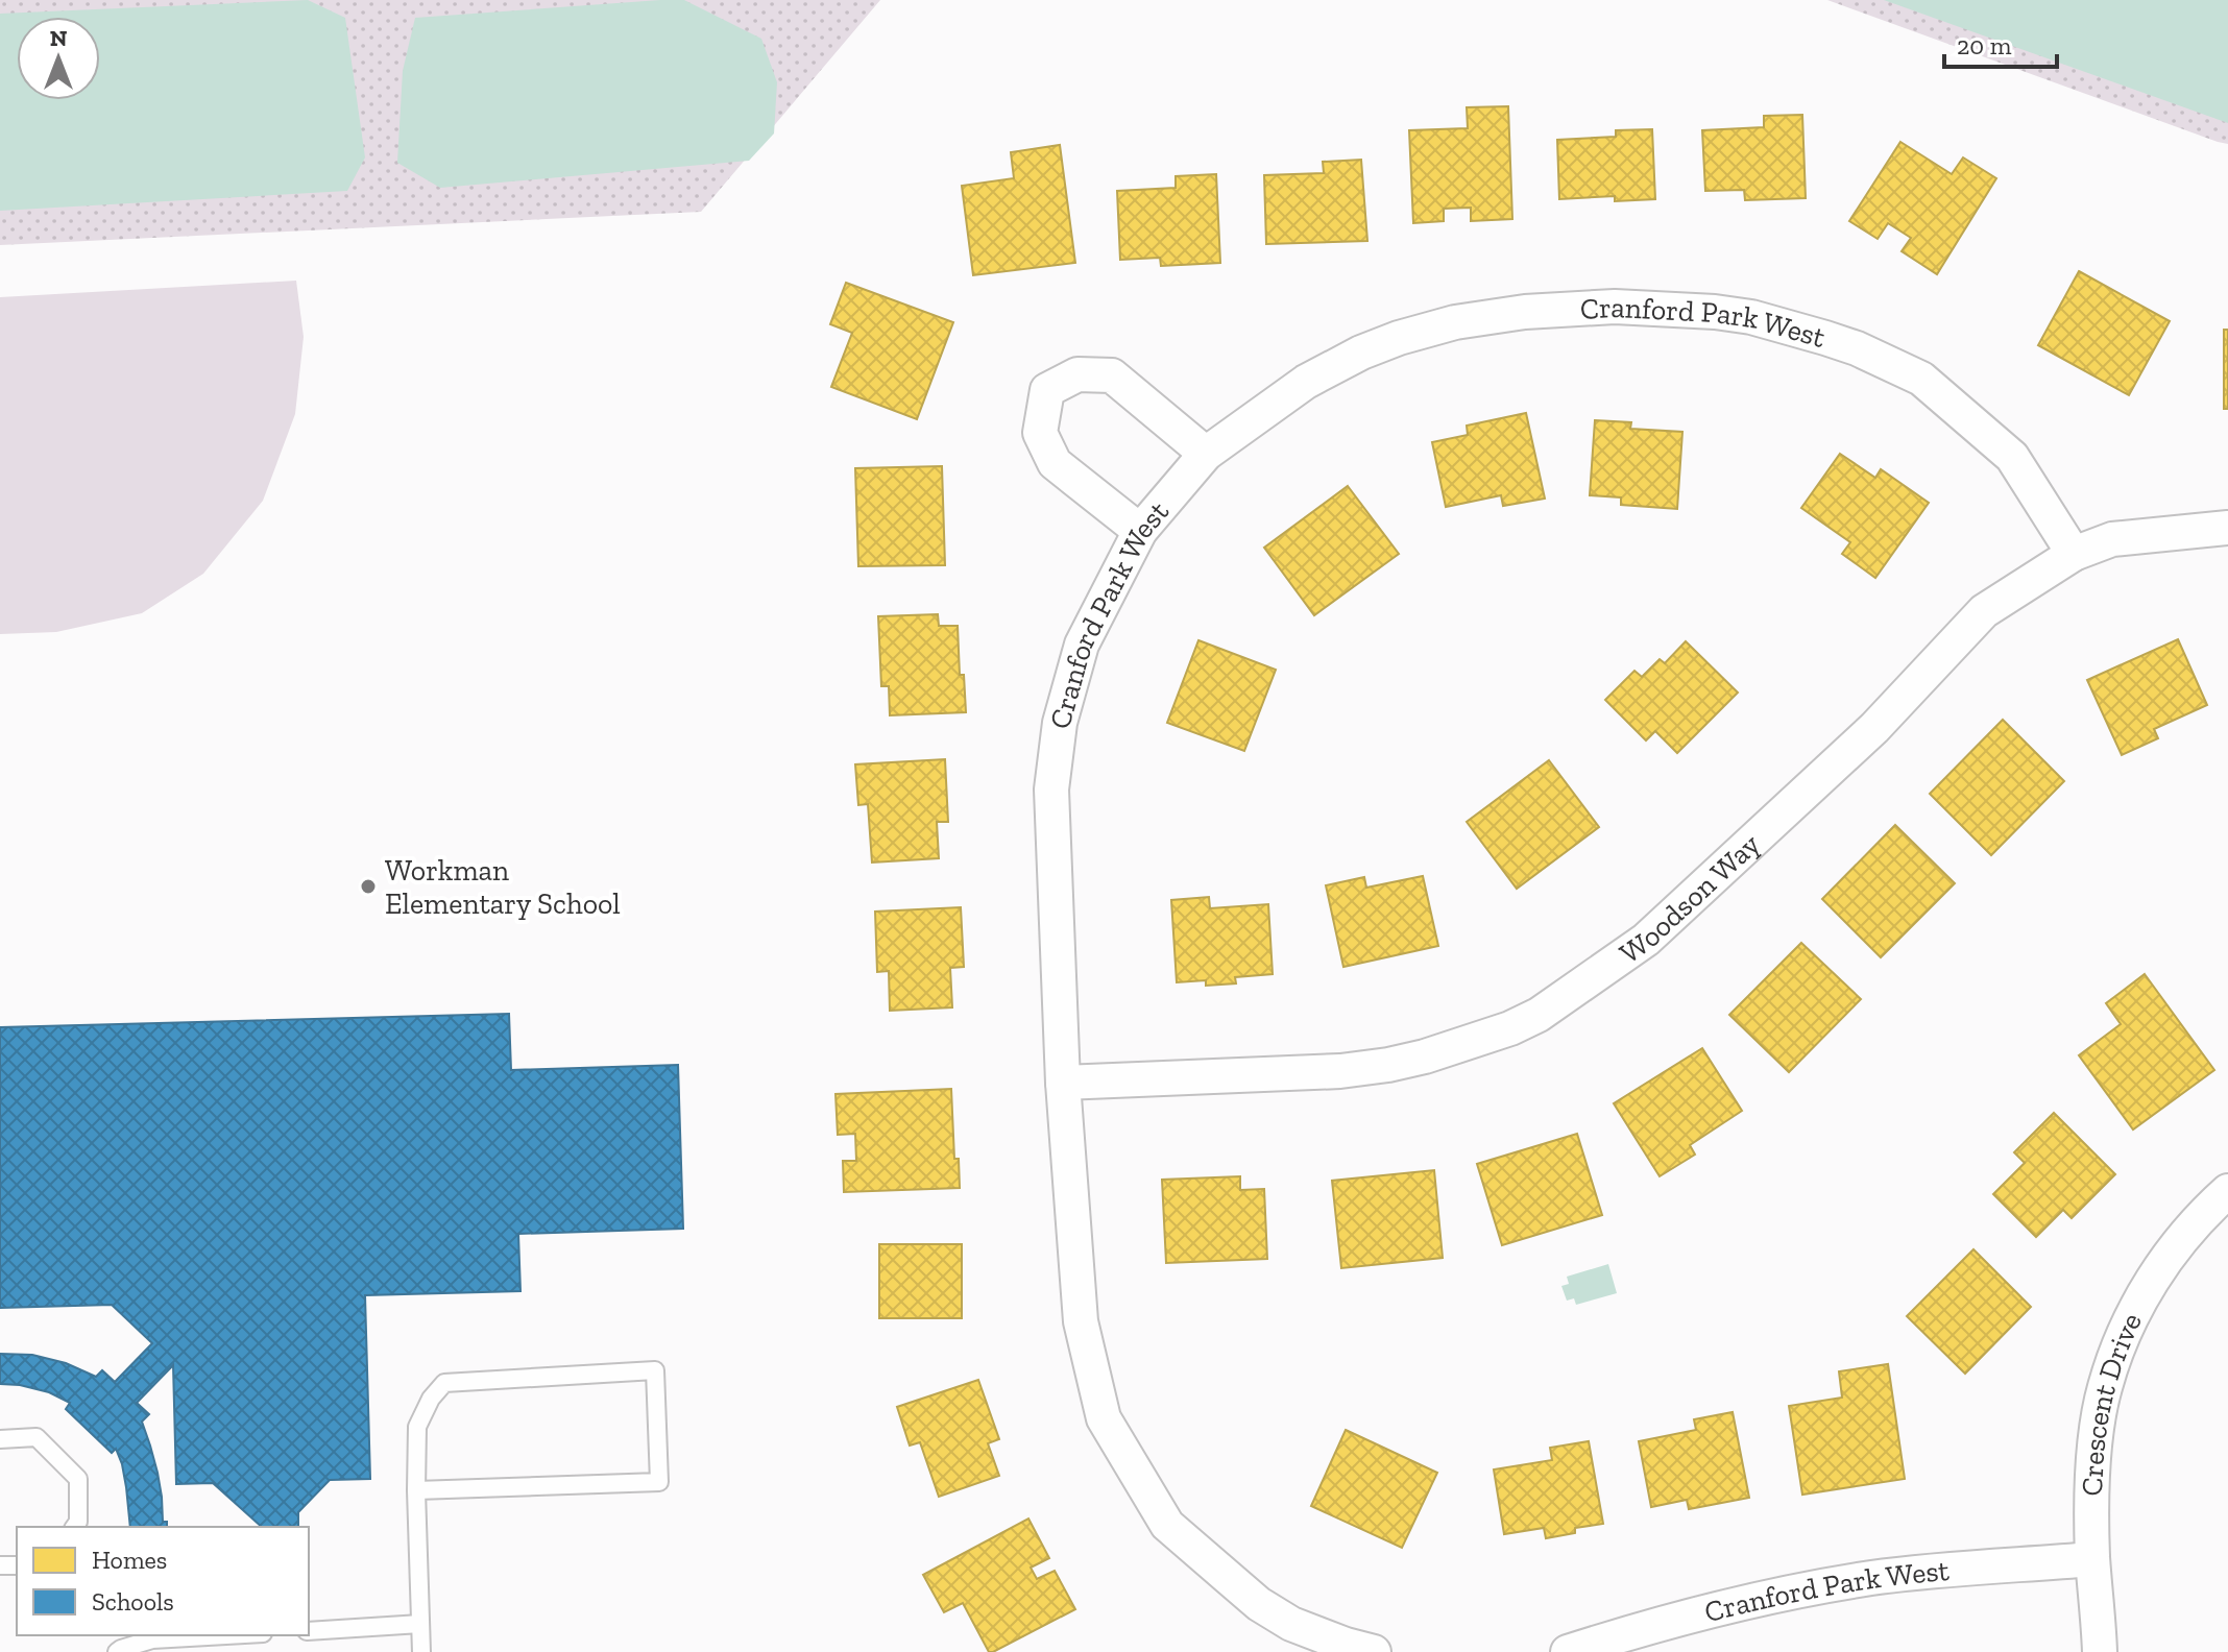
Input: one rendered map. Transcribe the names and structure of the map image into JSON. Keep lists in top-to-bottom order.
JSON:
{
  "streets": {
    "street": ["Cranford Park West", "Woodson Way", "Crescent Drive"]
  },
  "crossings": [
    ["Cranford Park West", "Woodson Way"],
    ["Cranford Park West", "Crescent Drive"]
  ],
  "places": ["Workman Elementary School"],
  "legend": ["Homes", "Schools"],
  "scale_bar": "20 m",
  "north": "top"
}
